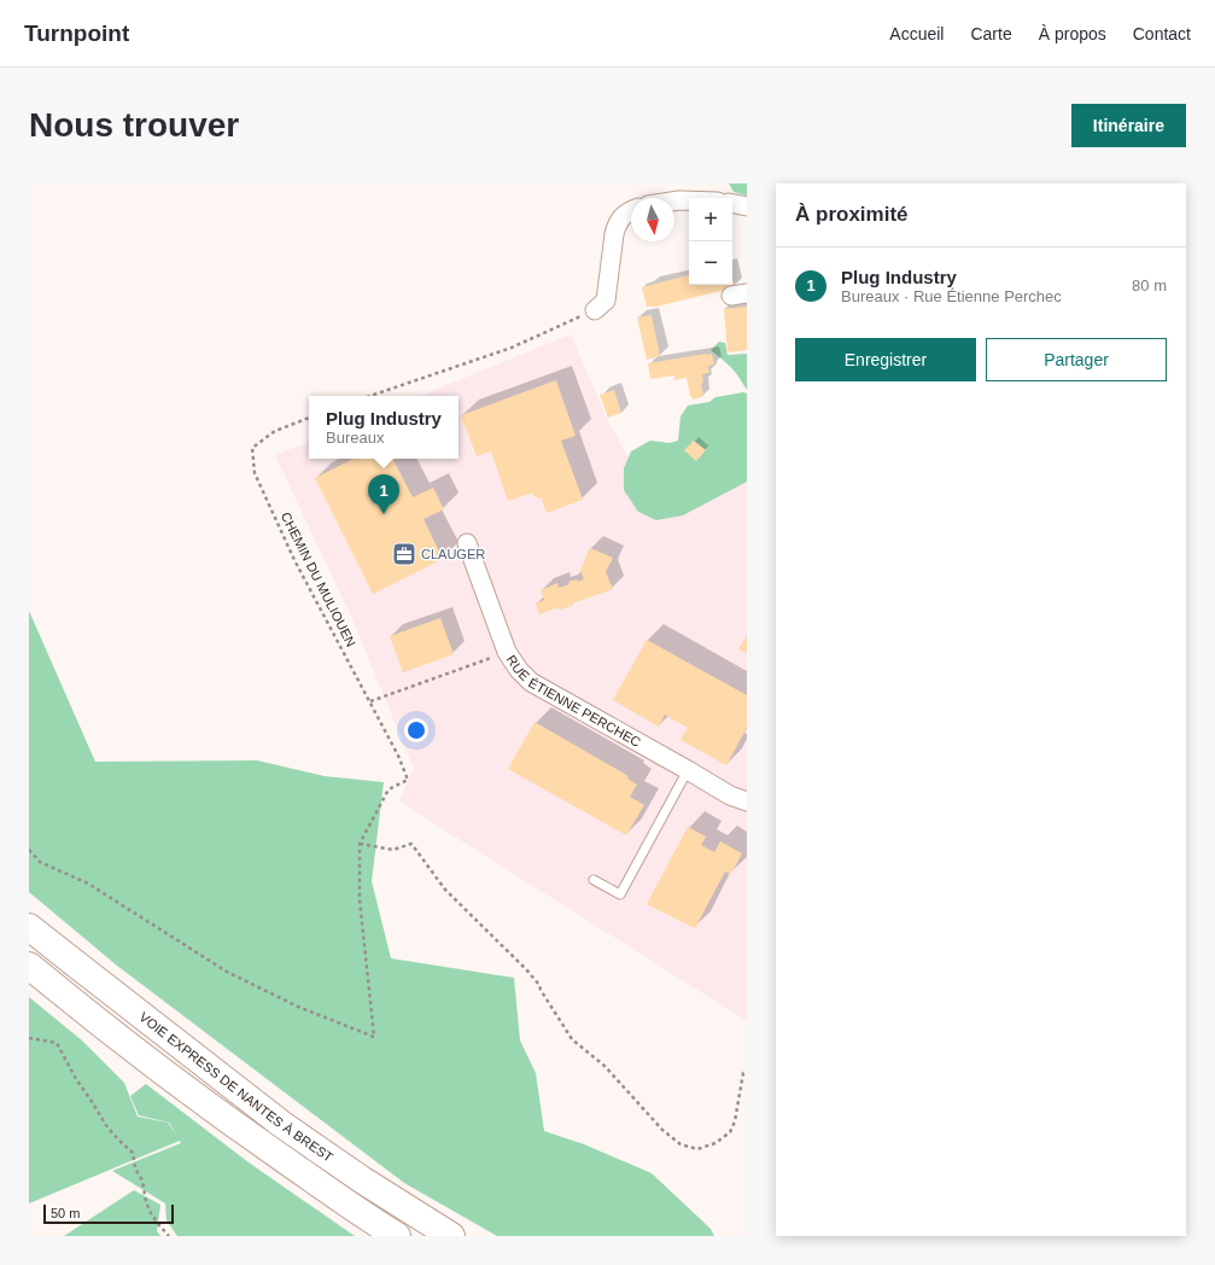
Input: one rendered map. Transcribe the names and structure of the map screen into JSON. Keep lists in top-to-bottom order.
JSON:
{
  "streets": {
    "highway": ["VOIE EXPRESS DE NANTES À BREST"],
    "street": ["RUE ÉTIENNE PERCHEC"],
    "path": ["CHEMIN DU MULIOUEN"]
  },
  "places": {
    "office": ["CLAUGER"]
  },
  "scale_bar": "50 m",
  "north": "bottom",
  "page": {
    "header": "Turnpoint",
    "nav": [
      "Accueil",
      "Carte",
      "À propos",
      "Contact"
    ],
    "buttons": [
      "Itinéraire",
      ["Enregistrer", "Partager"]
    ],
    "title": "Nous trouver",
    "heading": "À proximité",
    "map_buttons": ["+", "−"],
    "list": [
      {
        "mark": "1",
        "name": "Plug Industry",
        "note": "Bureaux · Rue Étienne Perchec",
        "value": "80 m"
      }
    ],
    "popup": ["Plug Industry", "Bureaux"],
    "pins": "1",
    "scale": "50 m"
  }
}
